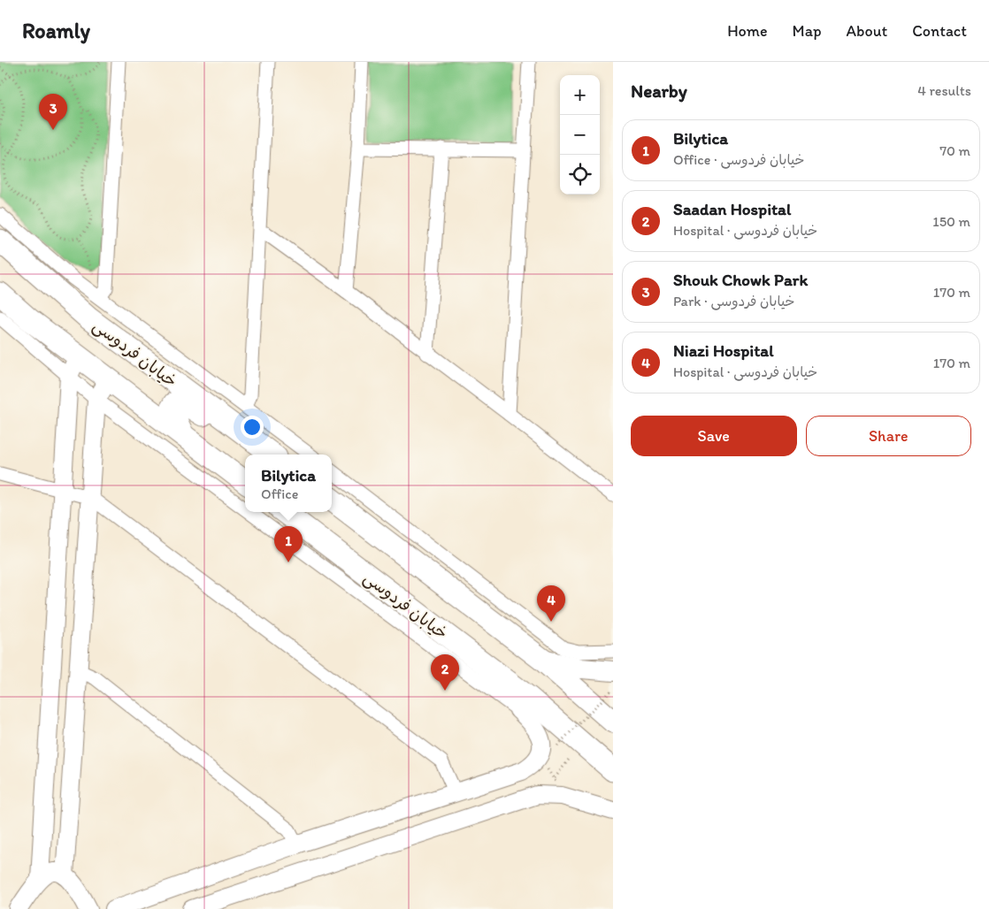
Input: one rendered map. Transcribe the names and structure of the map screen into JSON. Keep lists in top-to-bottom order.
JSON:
{
  "streets": {
    "main road": ["خیابان فردوسی"]
  },
  "page": {
    "header": "Roamly",
    "nav": [
      "Home",
      "Map",
      "About",
      "Contact"
    ],
    "heading": ["Nearby", "4 results"],
    "map_buttons": ["+", "−"],
    "pins": [
      "3",
      "1",
      "4",
      "2"
    ],
    "list": [
      {
        "mark": "1",
        "name": "Bilytica",
        "note": "Office · خیابان فردوسی",
        "value": "70 m"
      },
      {
        "mark": "2",
        "name": "Saadan Hospital",
        "note": "Hospital · خیابان فردوسی",
        "value": "150 m"
      },
      {
        "mark": "3",
        "name": "Shouk Chowk Park",
        "note": "Park · خیابان فردوسی",
        "value": "170 m"
      },
      {
        "mark": "4",
        "name": "Niazi Hospital",
        "note": "Hospital · خیابان فردوسی",
        "value": "170 m"
      }
    ],
    "buttons": ["Save", "Share"],
    "popup": ["Bilytica", "Office"]
  }
}
